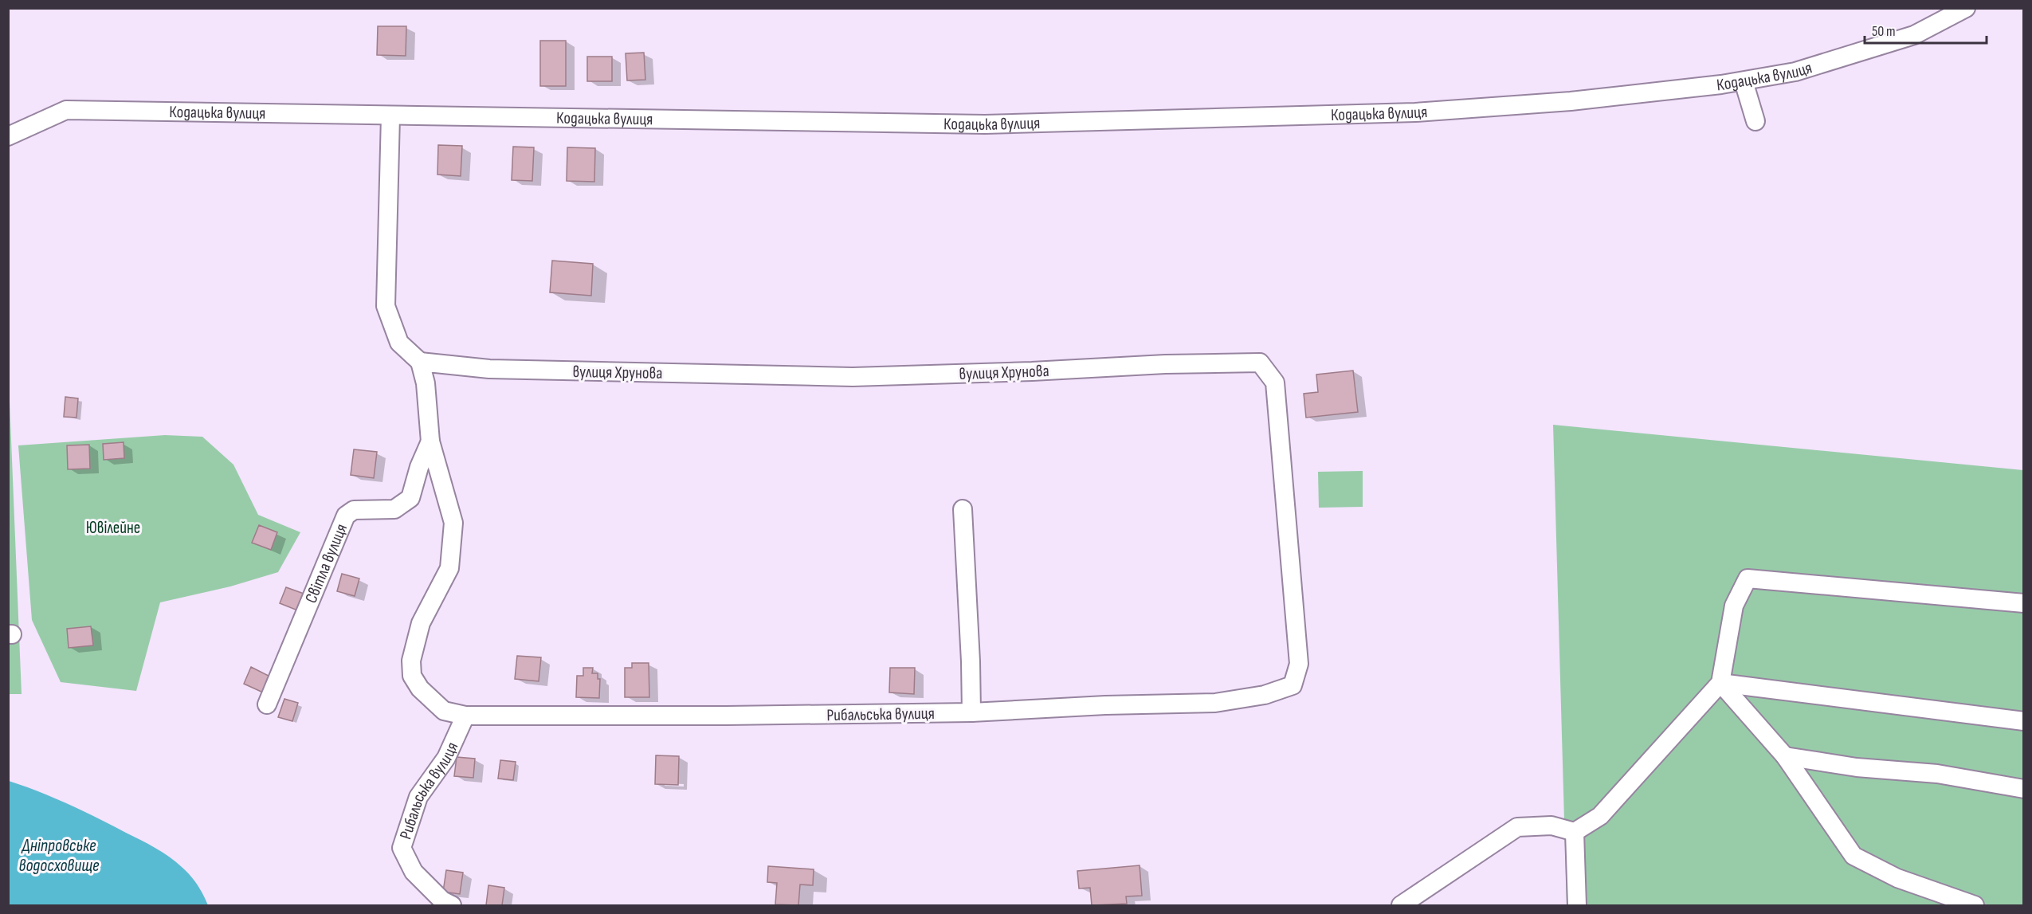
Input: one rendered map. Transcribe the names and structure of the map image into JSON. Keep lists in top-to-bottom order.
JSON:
{
  "streets": {
    "street": [
      "Кодацька вулиця",
      "вулиця Хрунова",
      "Світла вулиця",
      "Рибальська вулиця"
    ]
  },
  "crossings": [
    ["вулиця Хрунова", "Рибальська вулиця"],
    ["Світла вулиця", "Рибальська вулиця"]
  ],
  "water": ["Дніпровське водосховище"],
  "parks": ["Ювілейне"],
  "scale_bar": "50 m"
}
